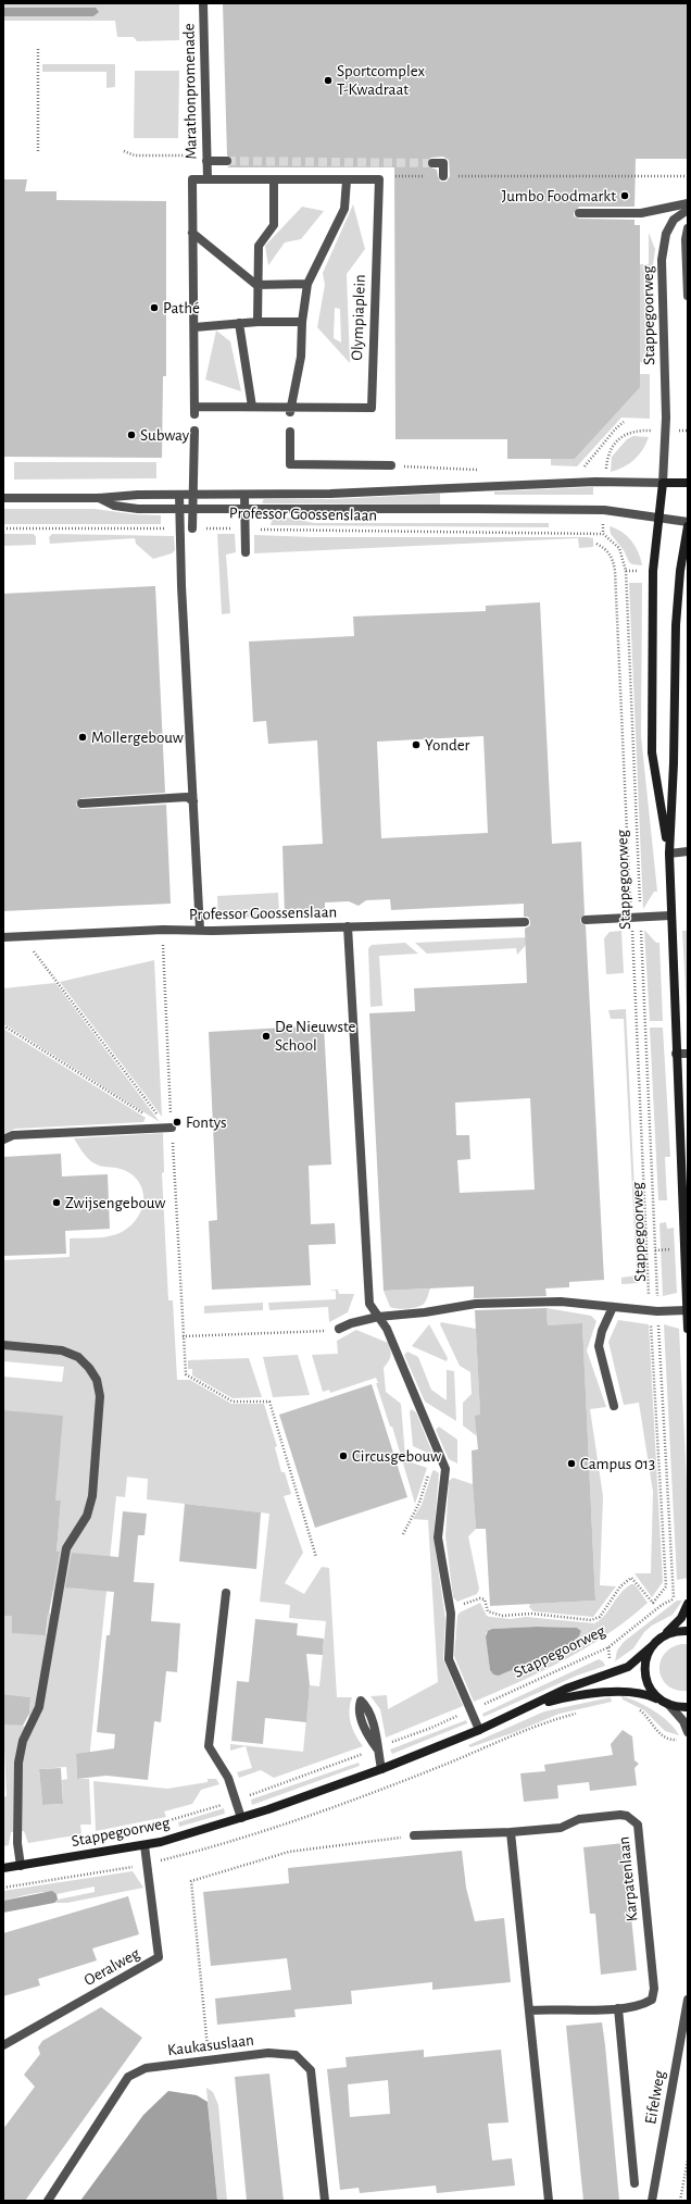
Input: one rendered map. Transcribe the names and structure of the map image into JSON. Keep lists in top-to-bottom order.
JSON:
{
  "streets": {
    "street": [
      "Marathonpromenade",
      "Stappegoorweg",
      "Olympiaplein",
      "Professor Goossenslaan",
      "Karpatenlaan",
      "Oeralweg",
      "Kaukasuslaan",
      "Eifelweg"
    ]
  },
  "crossings": [
    ["Marathonpromenade", "Olympiaplein"],
    ["Stappegoorweg", "Professor Goossenslaan"],
    ["Stappegoorweg", "Oeralweg"]
  ],
  "places": [
    "Sportcomplex T-Kwadraat",
    "Jumbo Foodmarkt",
    "Pathé",
    "Subway",
    "Mollergebouw",
    "Yonder",
    "De Nieuwste School",
    "Fontys",
    "Zwijsengebouw",
    "Circusgebouw",
    "Campus 013"
  ]
}
